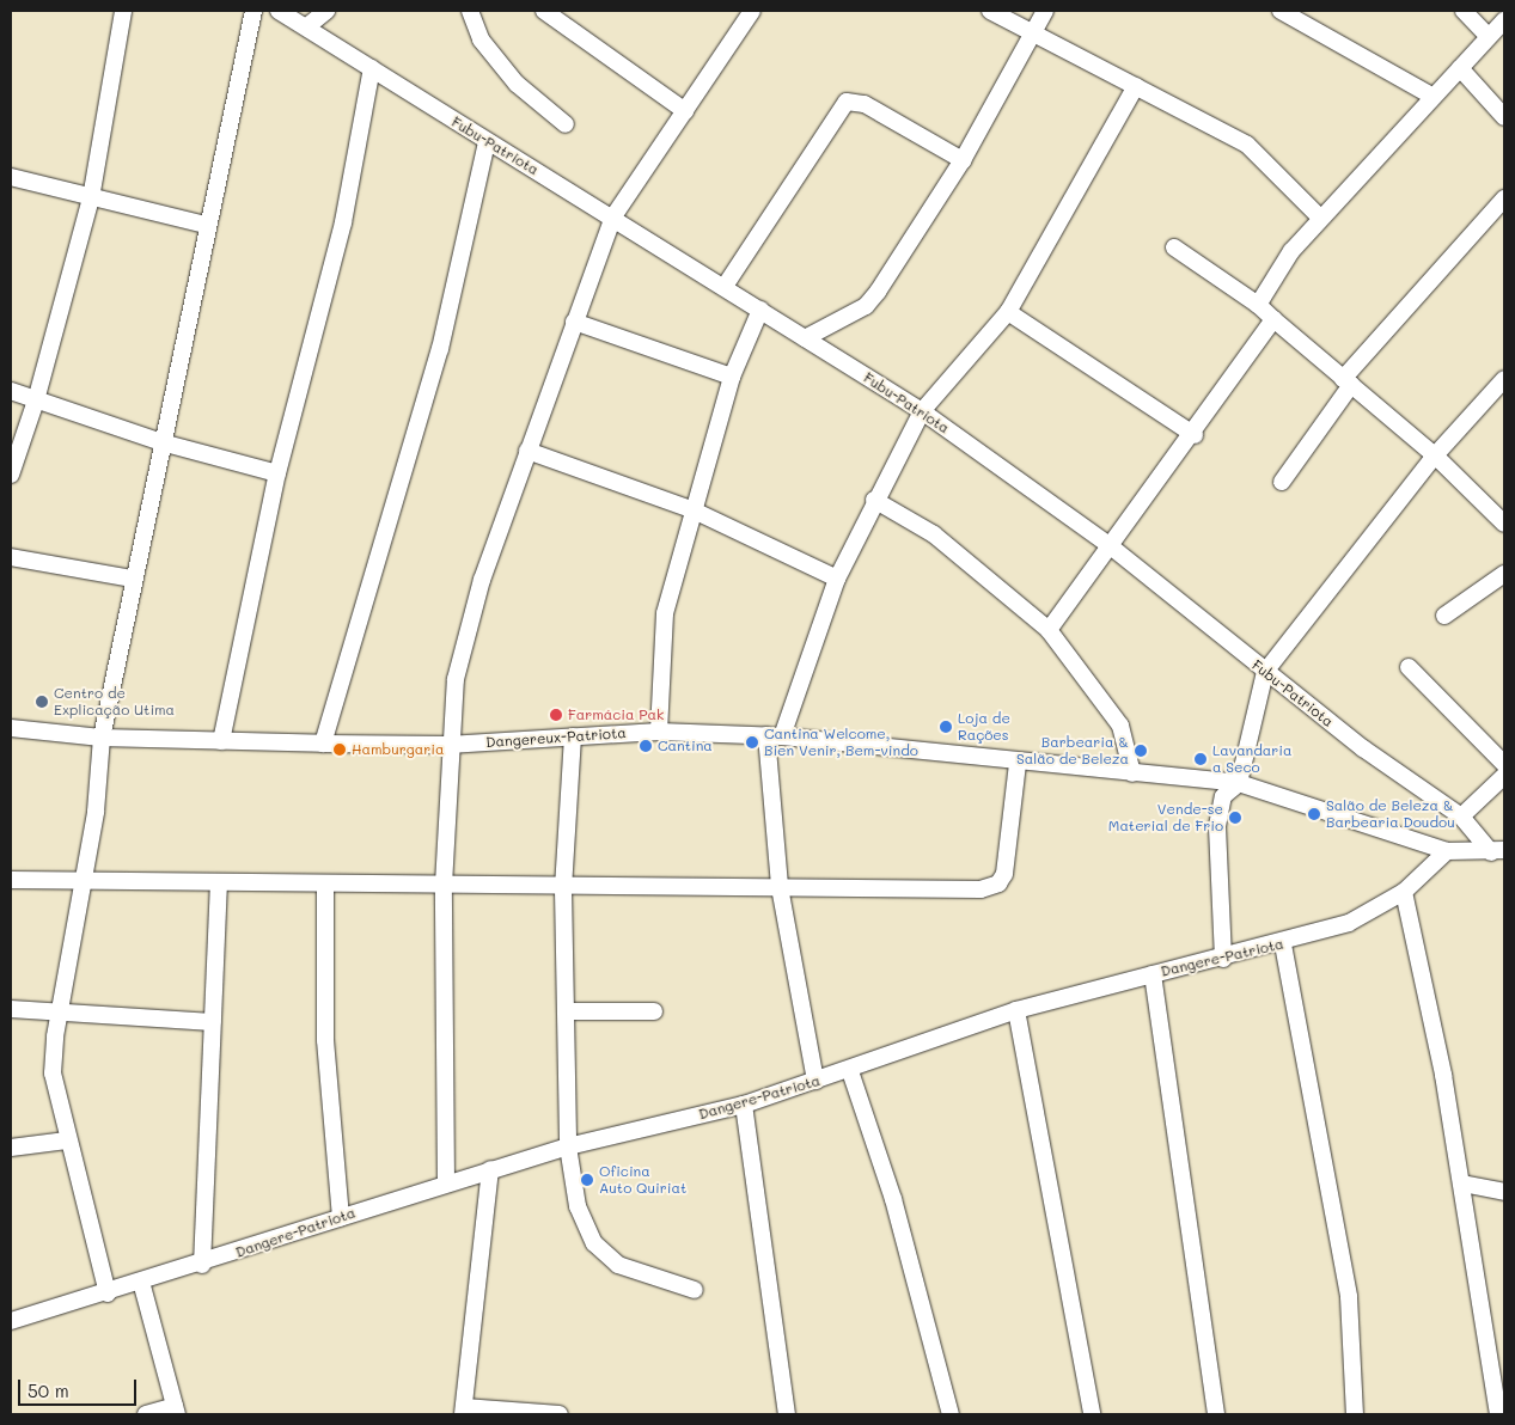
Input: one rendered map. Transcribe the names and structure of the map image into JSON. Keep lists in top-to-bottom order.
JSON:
{
  "streets": {
    "street": ["Fubu-Patriota", "Dangereux-Patriota", "Dangere-Patriota"]
  },
  "crossings": [
    ["Dangereux-Patriota", "Dangere-Patriota"]
  ],
  "places": [
    "Centro de Explicação Utima",
    "Farmácia Pak",
    "Loja de Rações",
    "Cantina Welcome, Bien Venir, Bem-vindo",
    "Cantina",
    "Hamburgaria",
    "Barbearia & Salão de Beleza",
    "Lavandaria a Seco",
    "Salão de Beleza & Barbearia Doudou",
    "Vende-se Material de Frio",
    "Oficina Auto Quiriat"
  ],
  "scale_bar": "50 m"
}
